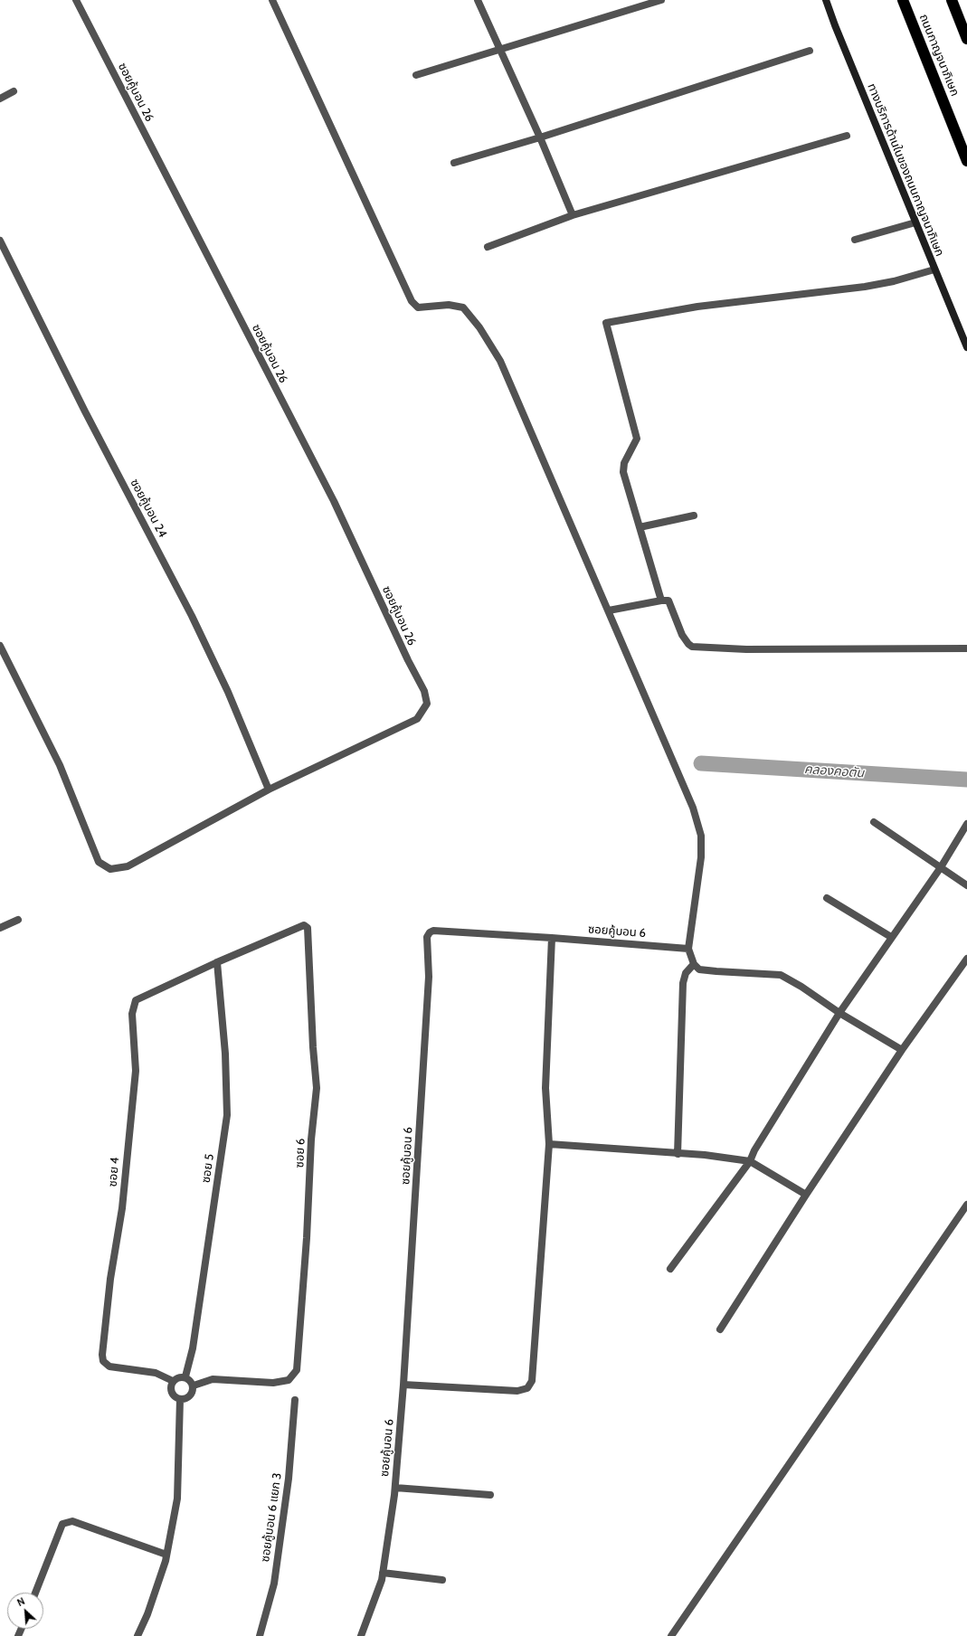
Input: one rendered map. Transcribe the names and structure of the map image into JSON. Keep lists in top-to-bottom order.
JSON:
{
  "streets": {
    "highway": ["ถนนกาญจนาภิเษก"],
    "main road": ["ทางบริการด้านในของถนนกาญจนาภิเษก"],
    "street": [
      "ซอยคู้บอน 26",
      "ซอยคู้บอน 24",
      "ซอยคู้บอน 6",
      "ซอย 6",
      "ซอย 5",
      "ซอย 4",
      "ซอยคู้บอน 6 แยก 3"
    ]
  },
  "crossings": [
    ["ซอยคู้บอน 26", "ซอยคู้บอน 24"],
    ["ซอย 6", "ซอย 5"],
    ["ซอย 6", "ซอย 4"],
    ["ซอย 5", "ซอย 4"]
  ],
  "water": ["คลองคอตัน"],
  "north": "top left"
}
